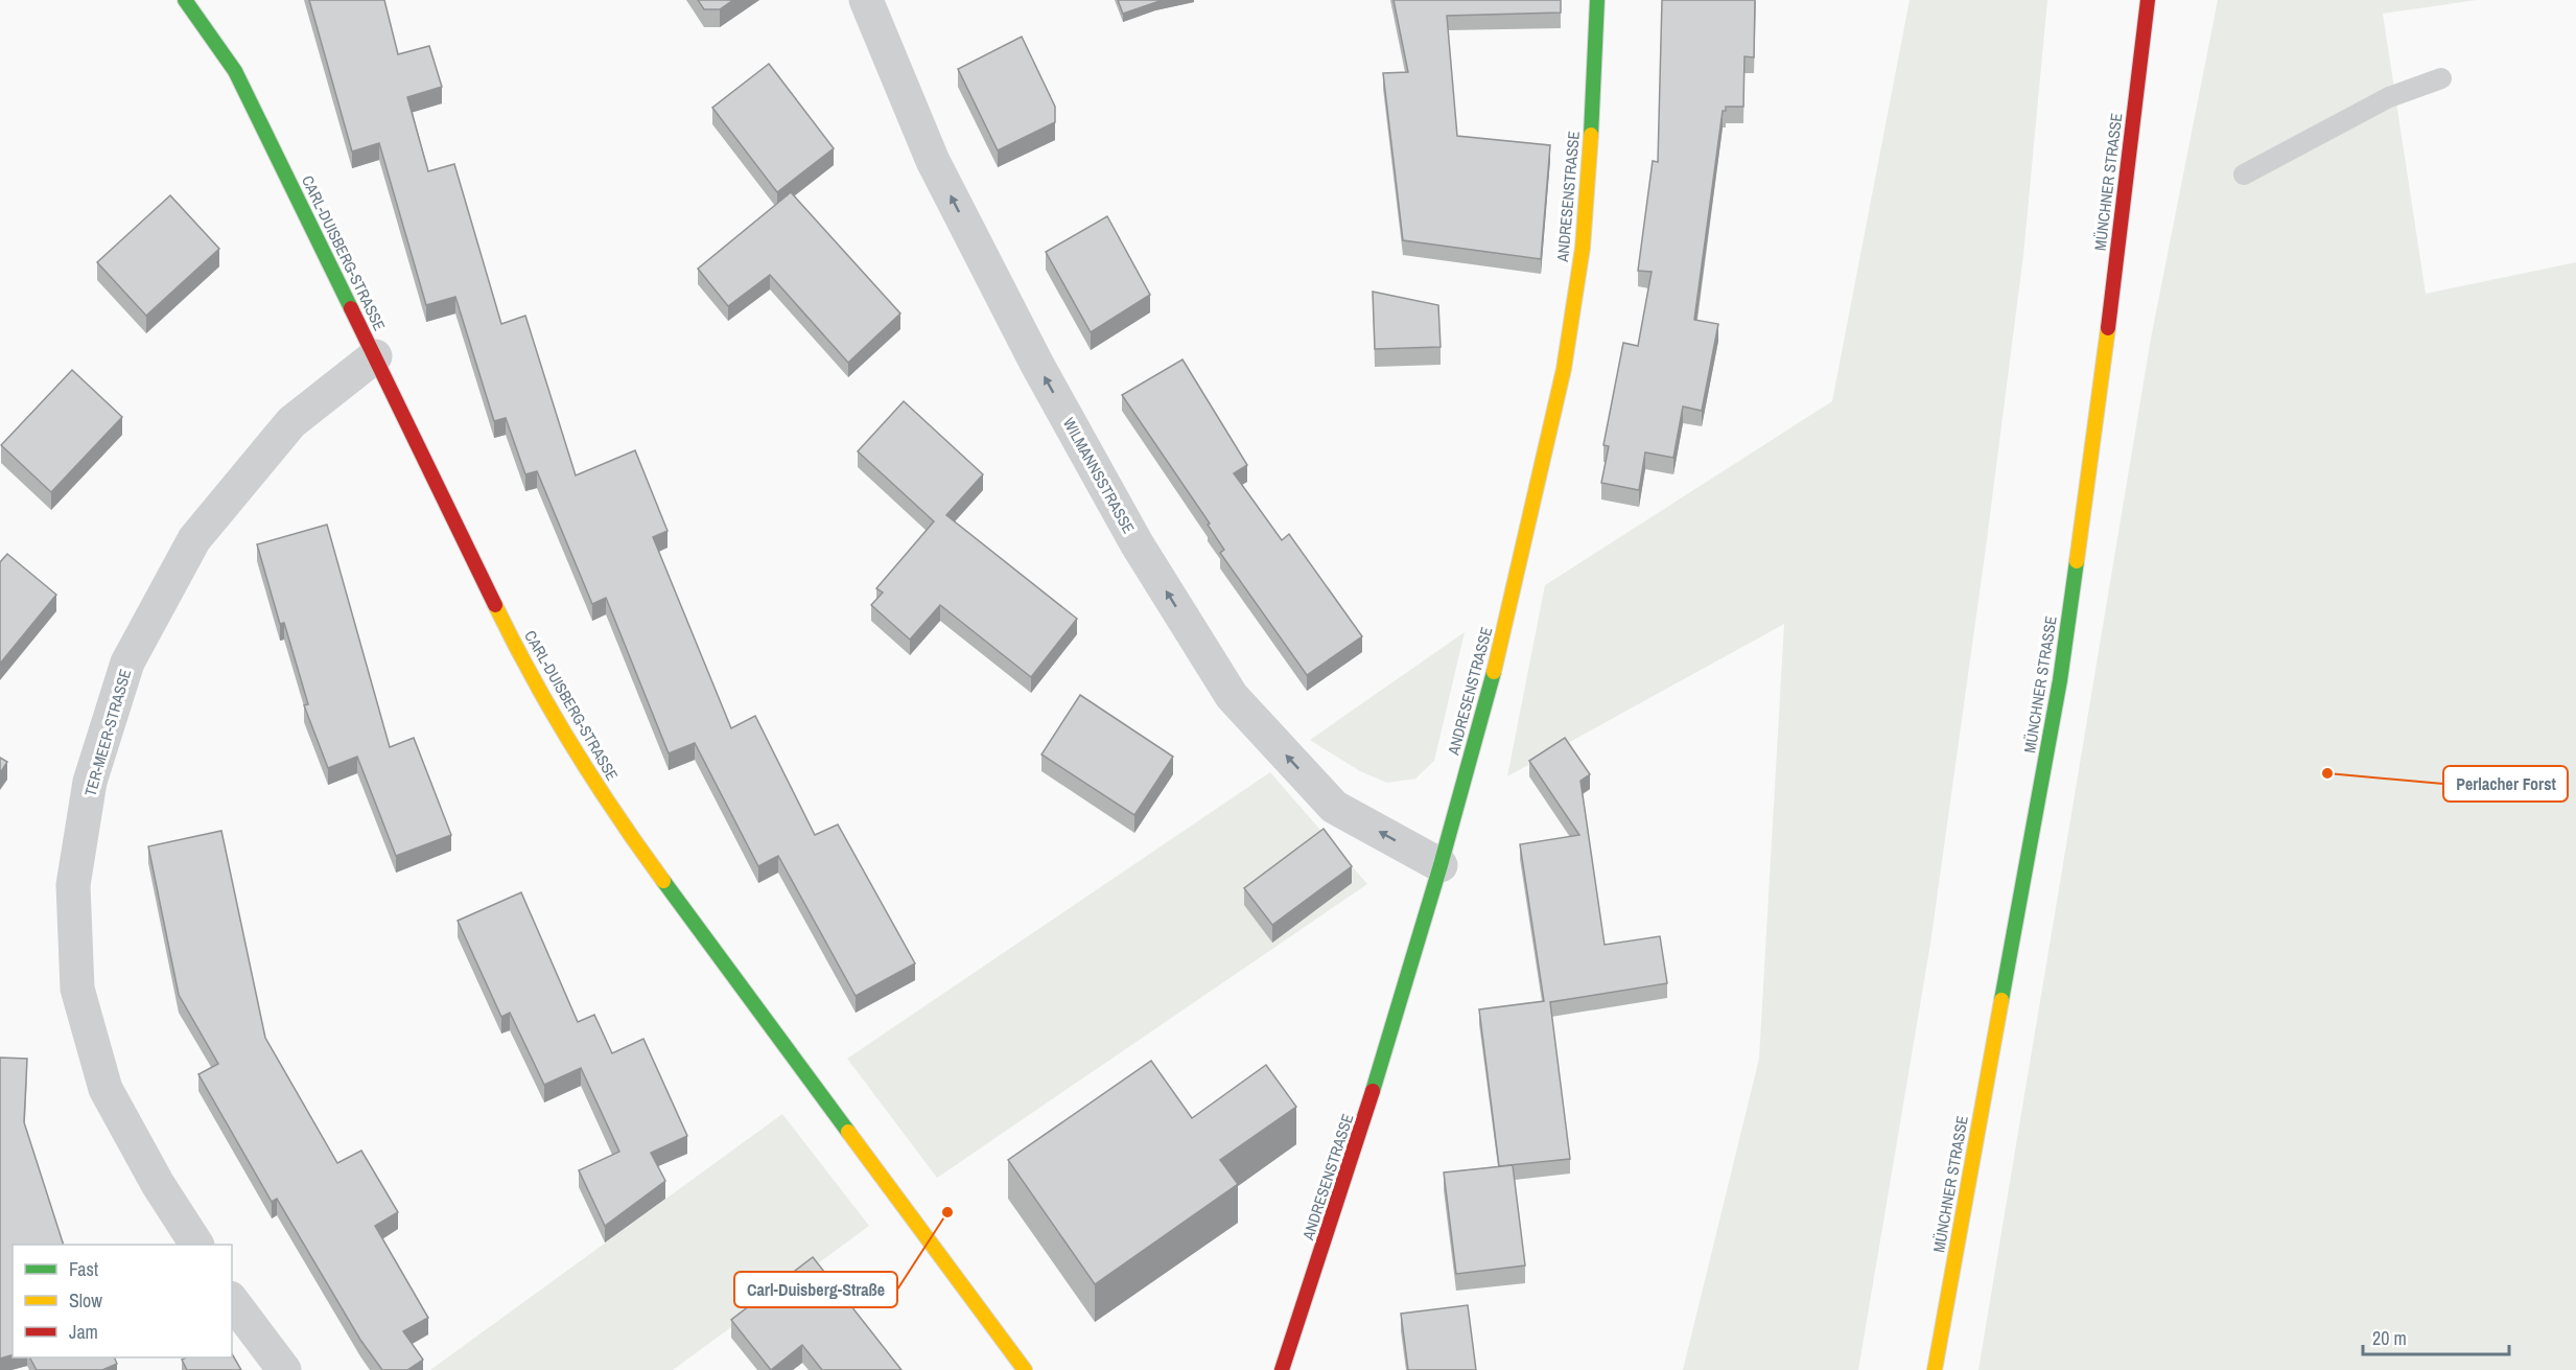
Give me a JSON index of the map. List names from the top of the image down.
{
  "streets": {
    "street": [
      "MÜNCHNER STRASSE",
      "ANDRESENSTRASSE",
      "CARL-DUISBERG-STRASSE",
      "WILMANNSSTRASSE",
      "TER-MEER-STRASSE"
    ]
  },
  "crossings": [
    ["ANDRESENSTRASSE", "WILMANNSSTRASSE"],
    ["CARL-DUISBERG-STRASSE", "TER-MEER-STRASSE"]
  ],
  "one_way": ["WILMANNSSTRASSE"],
  "places": ["Perlacher Forst", "Carl-Duisberg-Straße"],
  "legend": ["Fast", "Slow", "Jam"],
  "scale_bar": "20 m"
}
